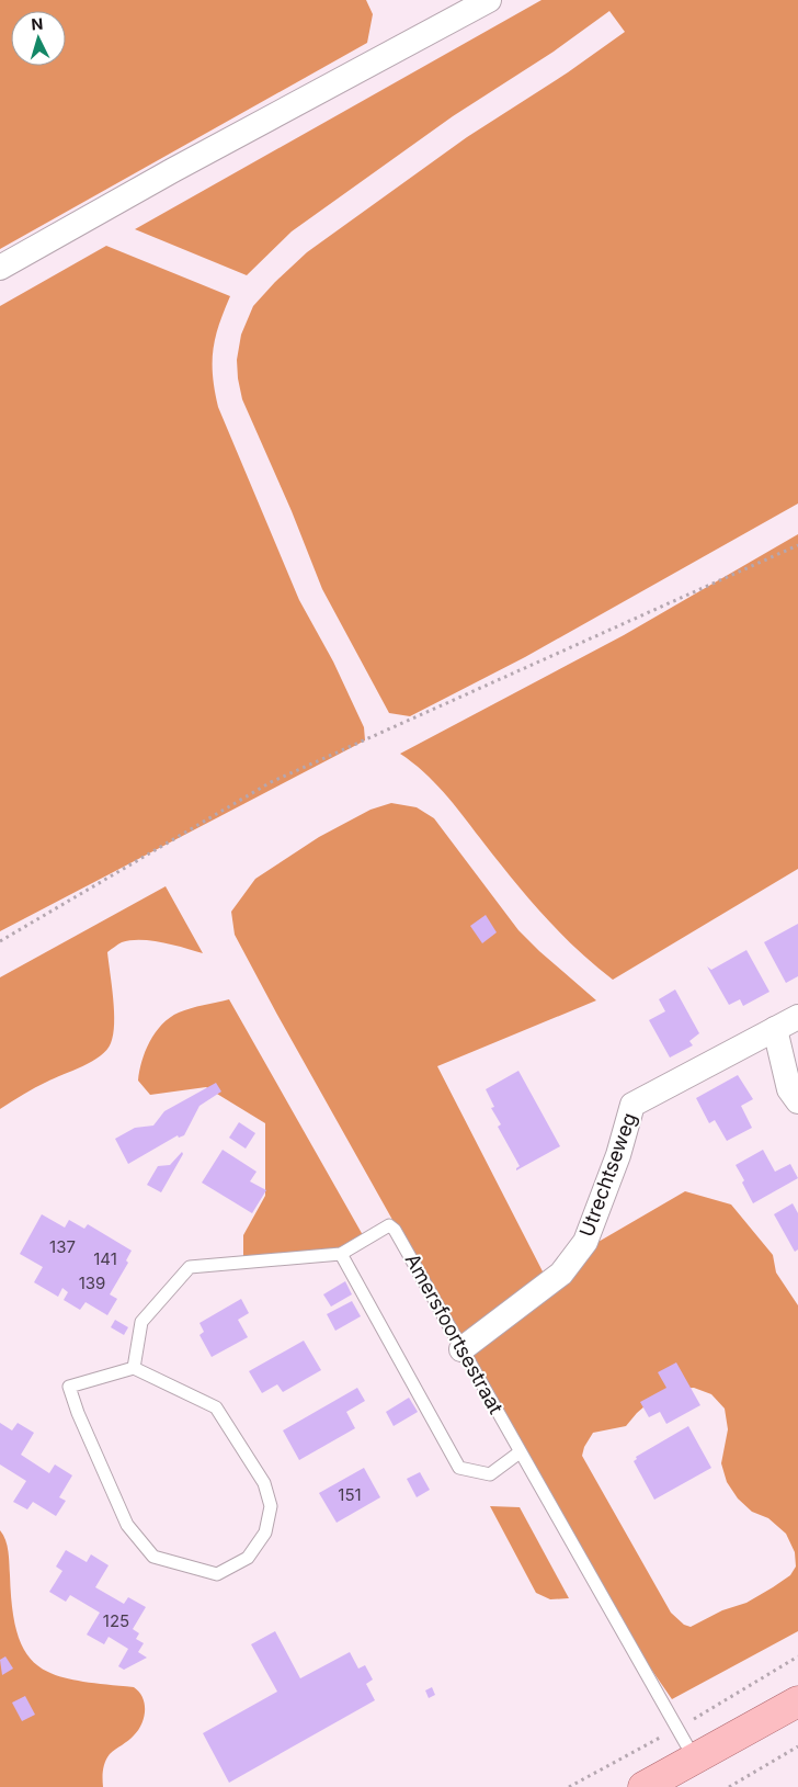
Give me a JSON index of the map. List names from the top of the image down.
{
  "streets": {
    "street": ["Utrechtseweg"],
    "lane": ["Amersfoortsestraat"]
  },
  "crossings": [
    ["Utrechtseweg", "Amersfoortsestraat"]
  ],
  "house_numbers": [
    "137",
    "141",
    "139",
    "151",
    "125"
  ],
  "north": "top"
}
